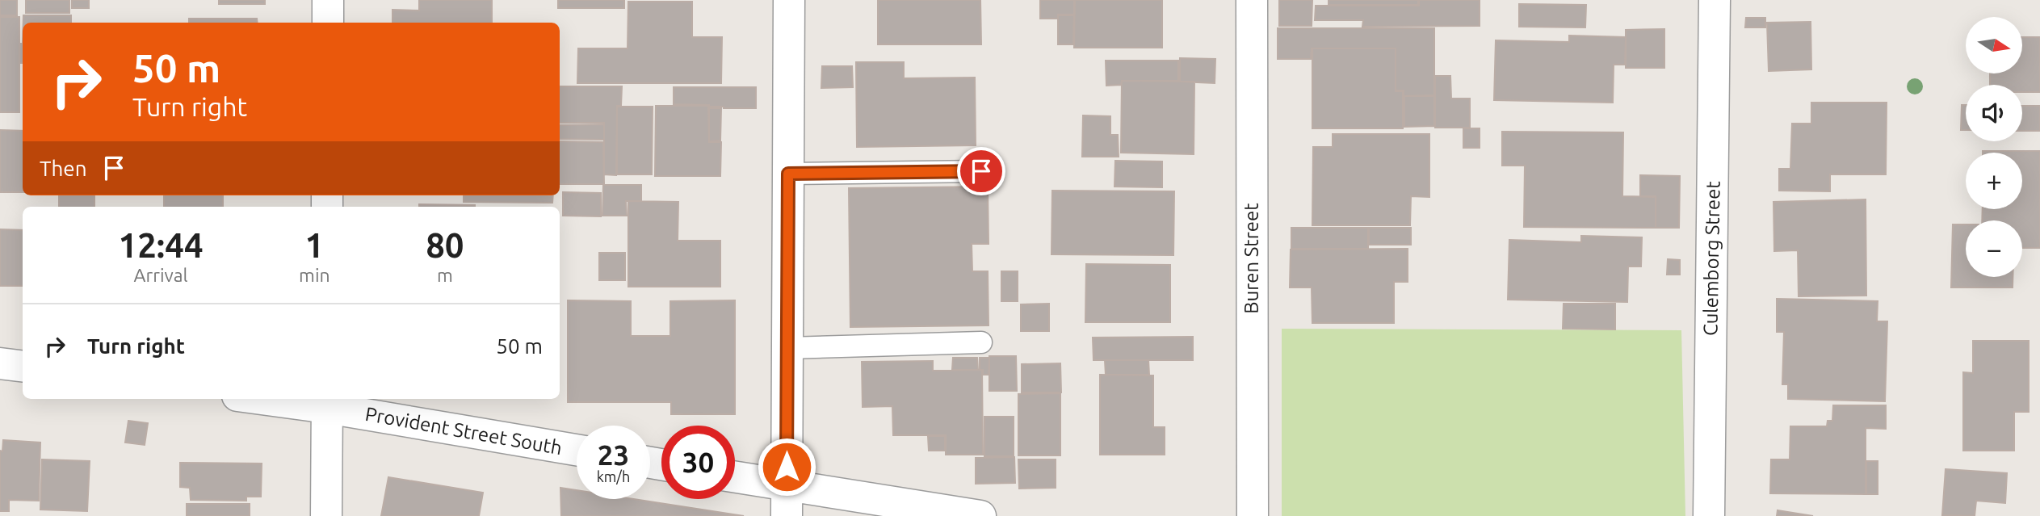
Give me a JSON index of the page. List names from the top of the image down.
{
  "streets": {
    "street": ["Buren Street", "Culemborg Street", "Provident Street South"]
  },
  "north": "right",
  "page": {
    "map_buttons": ["+", "−"],
    "turn": ["50 m", "Turn right"],
    "then": "Then",
    "eta": [
      "12:44",
      "Arrival",
      "1",
      "min",
      "80",
      "m"
    ],
    "list": [
      {
        "name": "Turn right",
        "value": "50 m"
      }
    ],
    "speed": "23 km/h",
    "limit": "30"
  }
}
